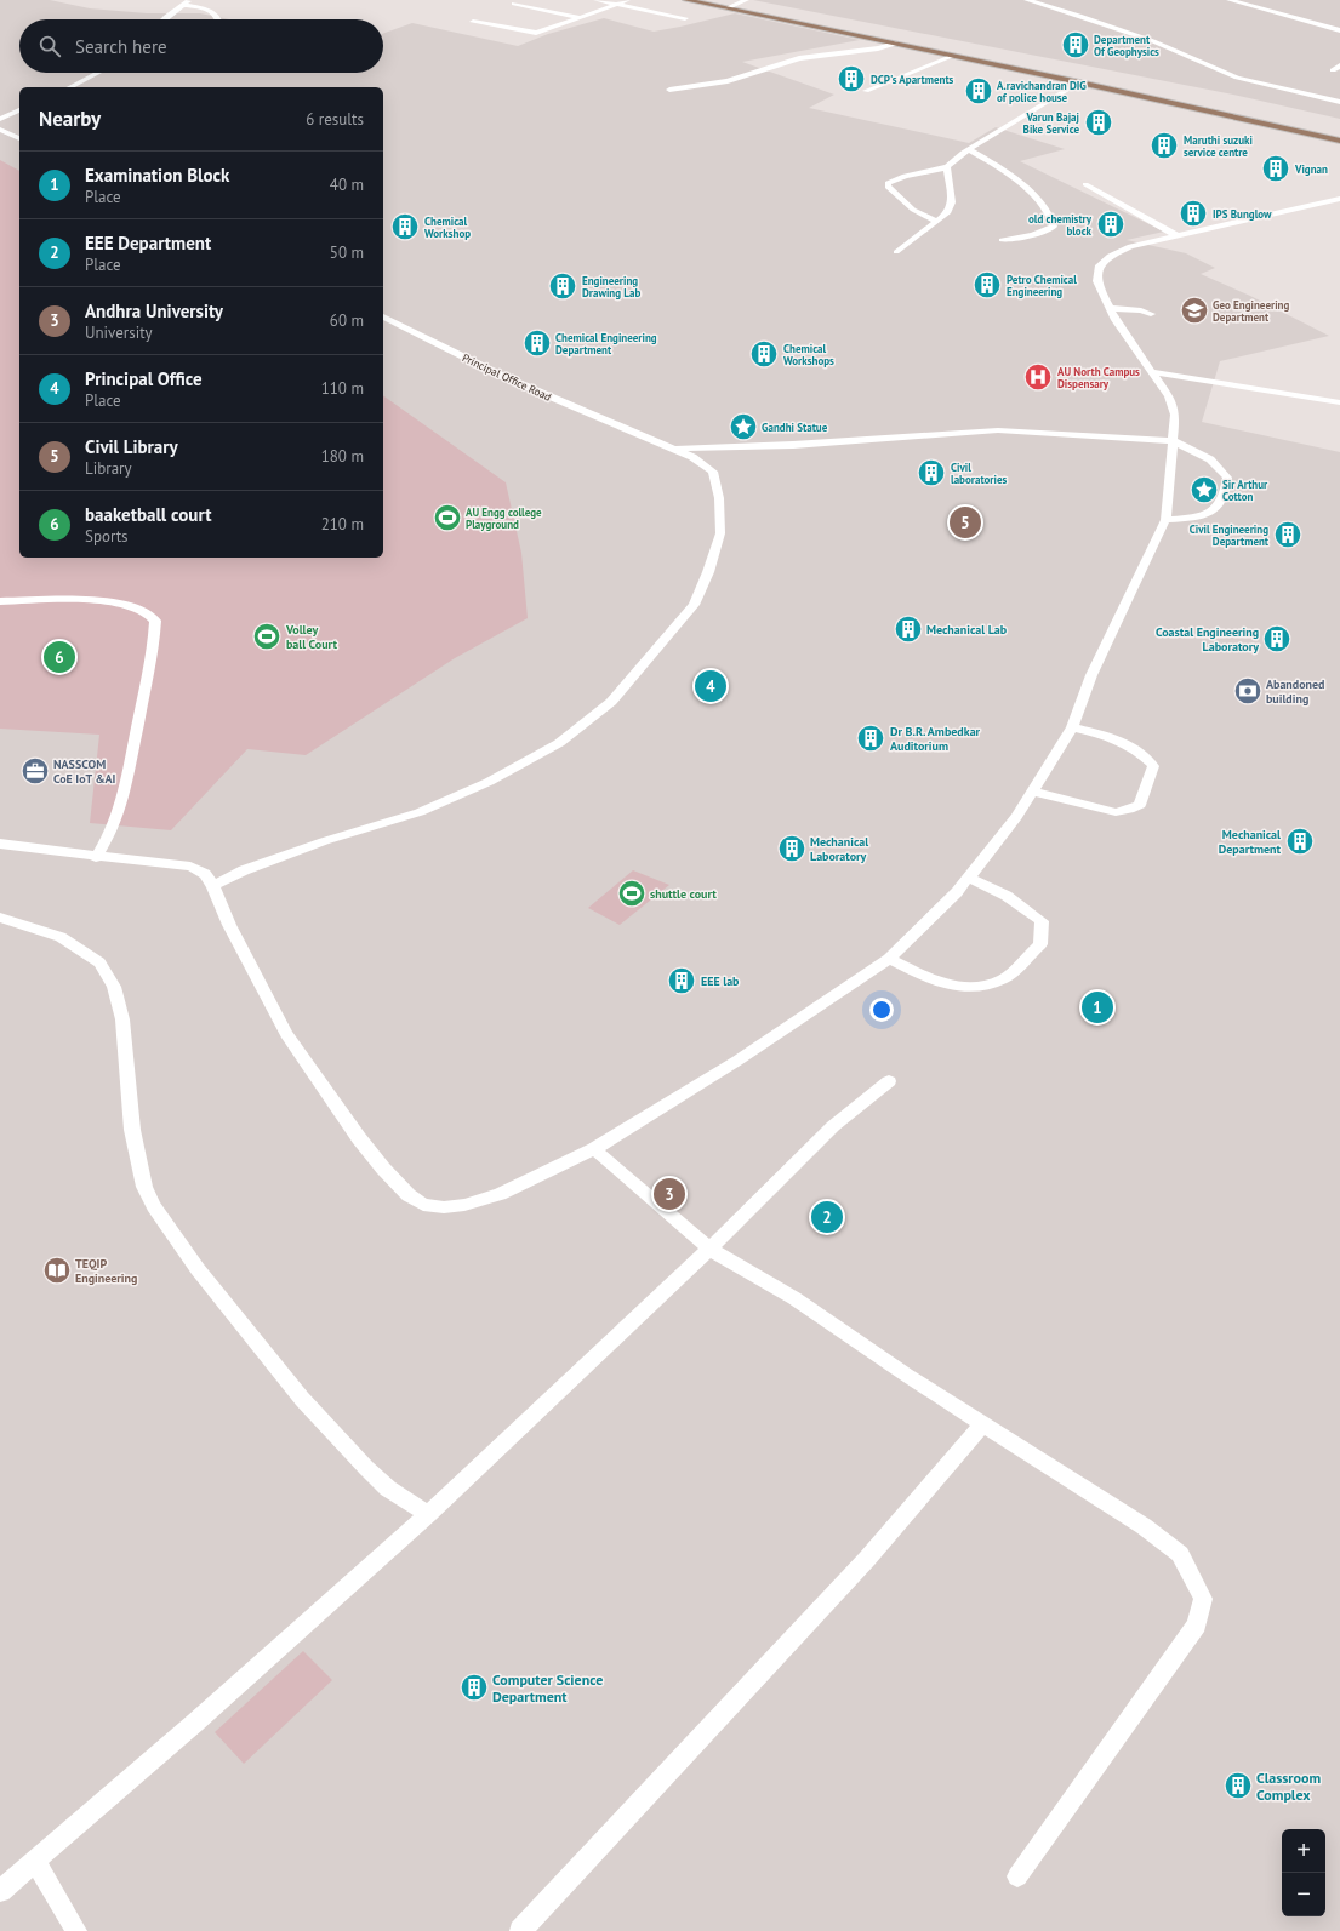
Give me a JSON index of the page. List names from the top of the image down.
{
  "streets": {
    "street": ["Principal Office Road"]
  },
  "places": {
    "building": [
      "Department Of Geophysics",
      "DCP's Apartments",
      "A.ravichandran DIG of police house",
      "Varun Bajaj Bike Service",
      "Maruthi suzuki service centre",
      "Vignan",
      "IPS Bunglow",
      "old chemistry block",
      "Chemical Workshop",
      "Petro Chemical Engineering",
      "Engineering Drawing Lab",
      "Chemical Engineering Department",
      "Chemical Workshops",
      "Civil laboratories",
      "Civil Engineering Department",
      "Mechanical Lab",
      "Coastal Engineering Laboratory",
      "Dr B.R. Ambedkar Auditorium",
      "Mechanical Department",
      "Mechanical Laboratory",
      "EEE lab",
      "Computer Science Department",
      "Classroom Complex"
    ],
    "school or university": ["Geo Engineering Department"],
    "hospital": ["AU North Campus Dispensary"],
    "place": ["Gandhi Statue", "Sir Arthur Cotton"],
    "sports": ["AU Engg college Playground", "Volley ball Court", "shuttle court"],
    "bank": ["Abandoned building"],
    "office": ["NASSCOM CoE IoT &AI"],
    "library": ["TEQIP Engineering"]
  },
  "page": {
    "search": "Search here",
    "heading": ["Nearby", "6 results"],
    "list": [
      {
        "mark": "1",
        "name": "Examination Block",
        "note": "Place",
        "value": "40 m"
      },
      {
        "mark": "2",
        "name": "EEE Department",
        "note": "Place",
        "value": "50 m"
      },
      {
        "mark": "3",
        "name": "Andhra University",
        "note": "University",
        "value": "60 m"
      },
      {
        "mark": "4",
        "name": "Principal Office",
        "note": "Place",
        "value": "110 m"
      },
      {
        "mark": "5",
        "name": "Civil Library",
        "note": "Library",
        "value": "180 m"
      },
      {
        "mark": "6",
        "name": "baaketball court",
        "note": "Sports",
        "value": "210 m"
      }
    ],
    "pins": [
      "5",
      "6",
      "4",
      "1",
      "3",
      "2"
    ],
    "map_buttons": ["+", "−"]
  }
}
